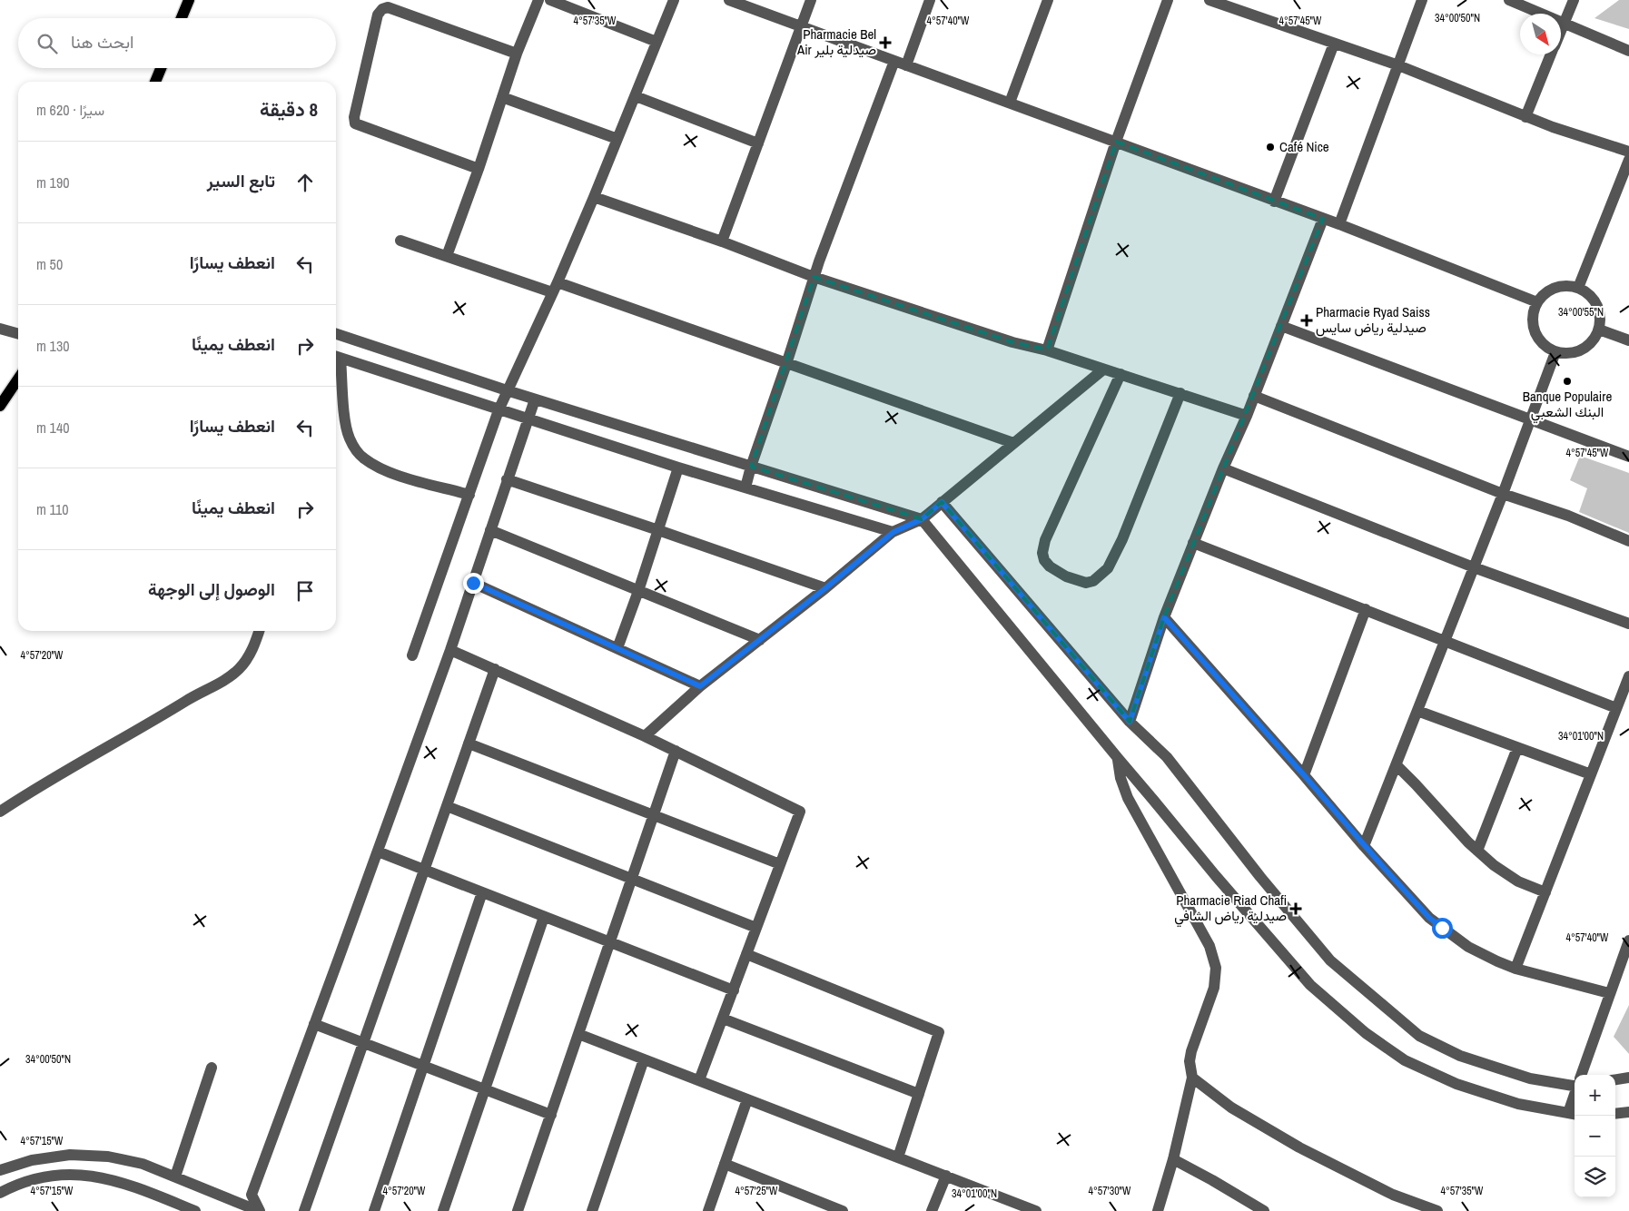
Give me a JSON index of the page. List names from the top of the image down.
{
  "places": {
    "health": ["Pharmacie Bel Air صيدلية بلير", "Pharmacie Ryad Saiss صيدلية رياض سايس", "Pharmacie Riad Chafi صيدلية رياض الشافي"],
    "other": ["Café Nice", "Banque Populaire البنك الشعبي"]
  },
  "north": "bottom right",
  "page": {
    "search": "ابحث هنا",
    "heading": ["8 دقيقة", "سيرًا · 620 m"],
    "list": [
      ["تابع السير", "190 m"],
      ["انعطف يسارًا", "50 m"],
      ["انعطف يمينًا", "130 m"],
      ["انعطف يسارًا", "140 m"],
      ["انعطف يمينًا", "110 m"],
      "الوصول إلى الوجهة"
    ],
    "map_buttons": ["+", "−"]
  },
  "coordinates": [
    "34°00'50\"N",
    "4°57'35\"W",
    "4°57'40\"W",
    "4°57'45\"W",
    "34°00'55\"N",
    "4°57'20\"W",
    "34°01'00\"N",
    "4°57'15\"W",
    "4°57'25\"W",
    "4°57'30\"W"
  ]
}
